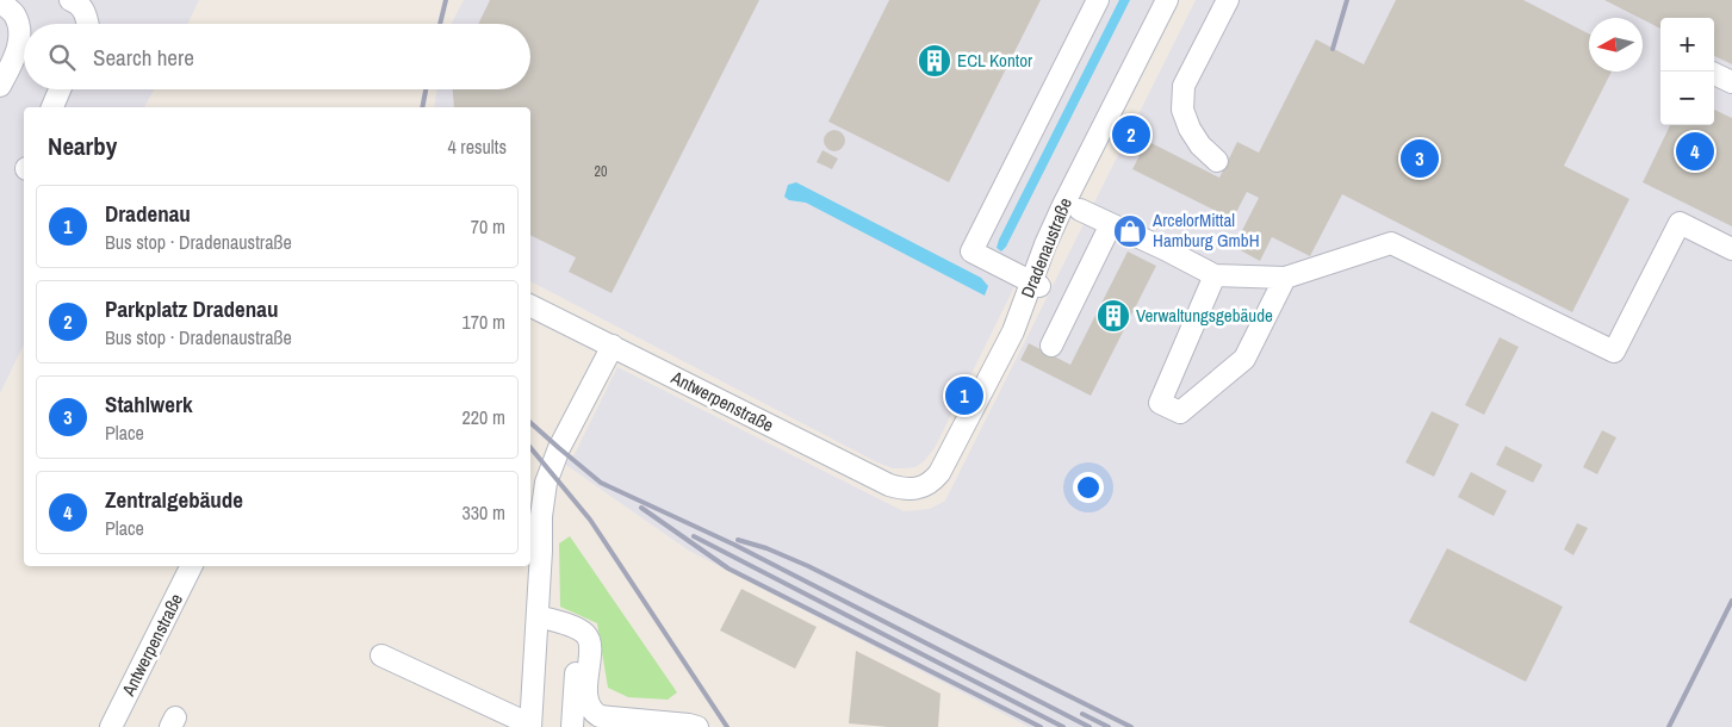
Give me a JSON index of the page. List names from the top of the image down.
{
  "streets": {
    "street": ["Dradenaustraße", "Antwerpenstraße"]
  },
  "crossings": [
    ["Dradenaustraße", "Antwerpenstraße"]
  ],
  "places": {
    "building": ["ECL Kontor", "Verwaltungsgebäude"],
    "shop": ["ArcelorMittal Hamburg GmbH"]
  },
  "house_numbers": ["20"],
  "north": "left",
  "page": {
    "map_buttons": ["+", "−"],
    "search": "Search here",
    "heading": ["Nearby", "4 results"],
    "pins": [
      "2",
      "4",
      "3",
      "1"
    ],
    "list": [
      {
        "mark": "1",
        "name": "Dradenau",
        "note": "Bus stop · Dradenaustraße",
        "value": "70 m"
      },
      {
        "mark": "2",
        "name": "Parkplatz Dradenau",
        "note": "Bus stop · Dradenaustraße",
        "value": "170 m"
      },
      {
        "mark": "3",
        "name": "Stahlwerk",
        "note": "Place",
        "value": "220 m"
      },
      {
        "mark": "4",
        "name": "Zentralgebäude",
        "note": "Place",
        "value": "330 m"
      }
    ]
  }
}
